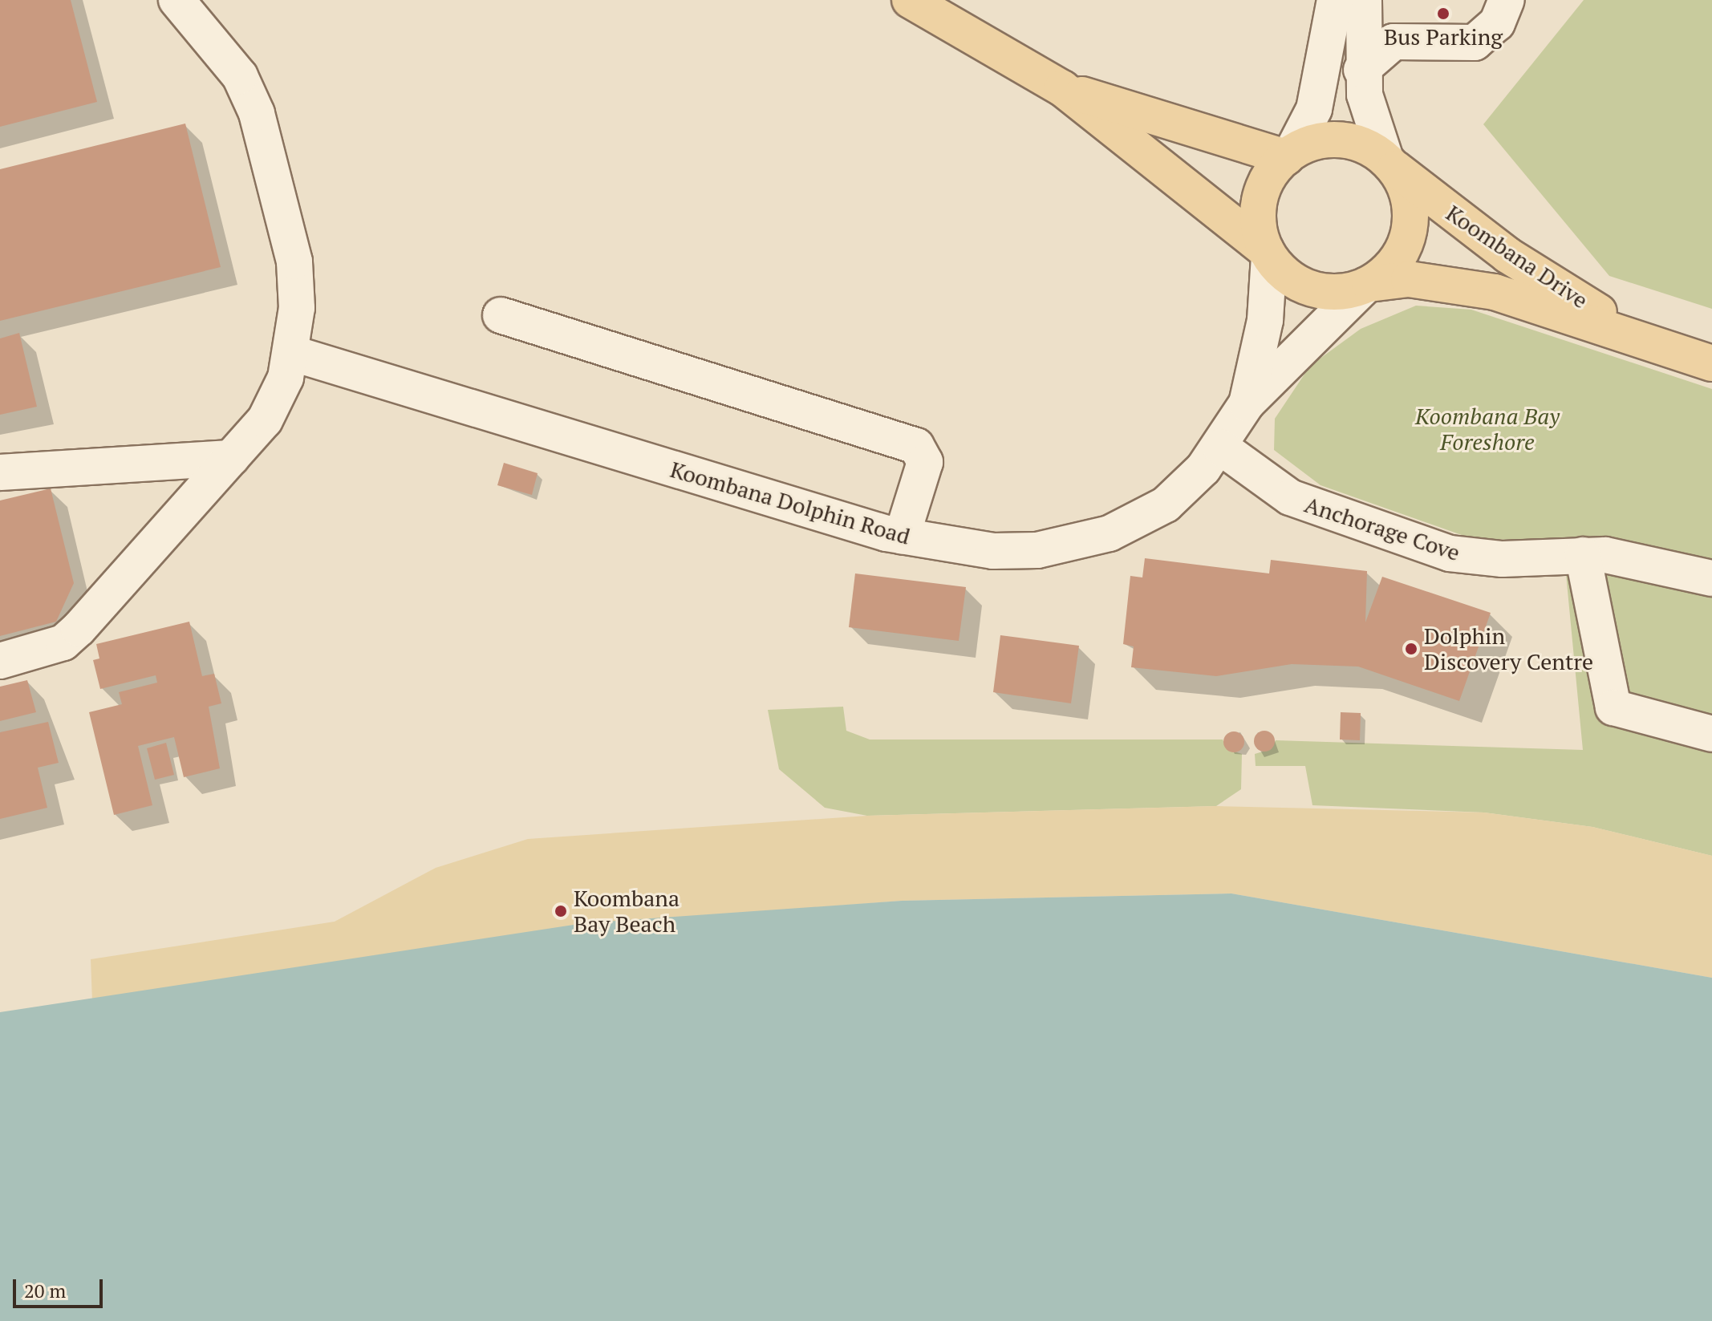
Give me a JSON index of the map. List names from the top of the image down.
{
  "streets": {
    "main road": ["Koombana Drive"],
    "street": ["Koombana Dolphin Road", "Anchorage Cove"]
  },
  "crossings": [
    ["Koombana Drive", "Koombana Dolphin Road"],
    ["Koombana Dolphin Road", "Anchorage Cove"]
  ],
  "parks": ["Koombana Bay Foreshore"],
  "places": ["Bus Parking", "Dolphin Discovery Centre", "Koombana Bay Beach"],
  "scale_bar": "20 m"
}
